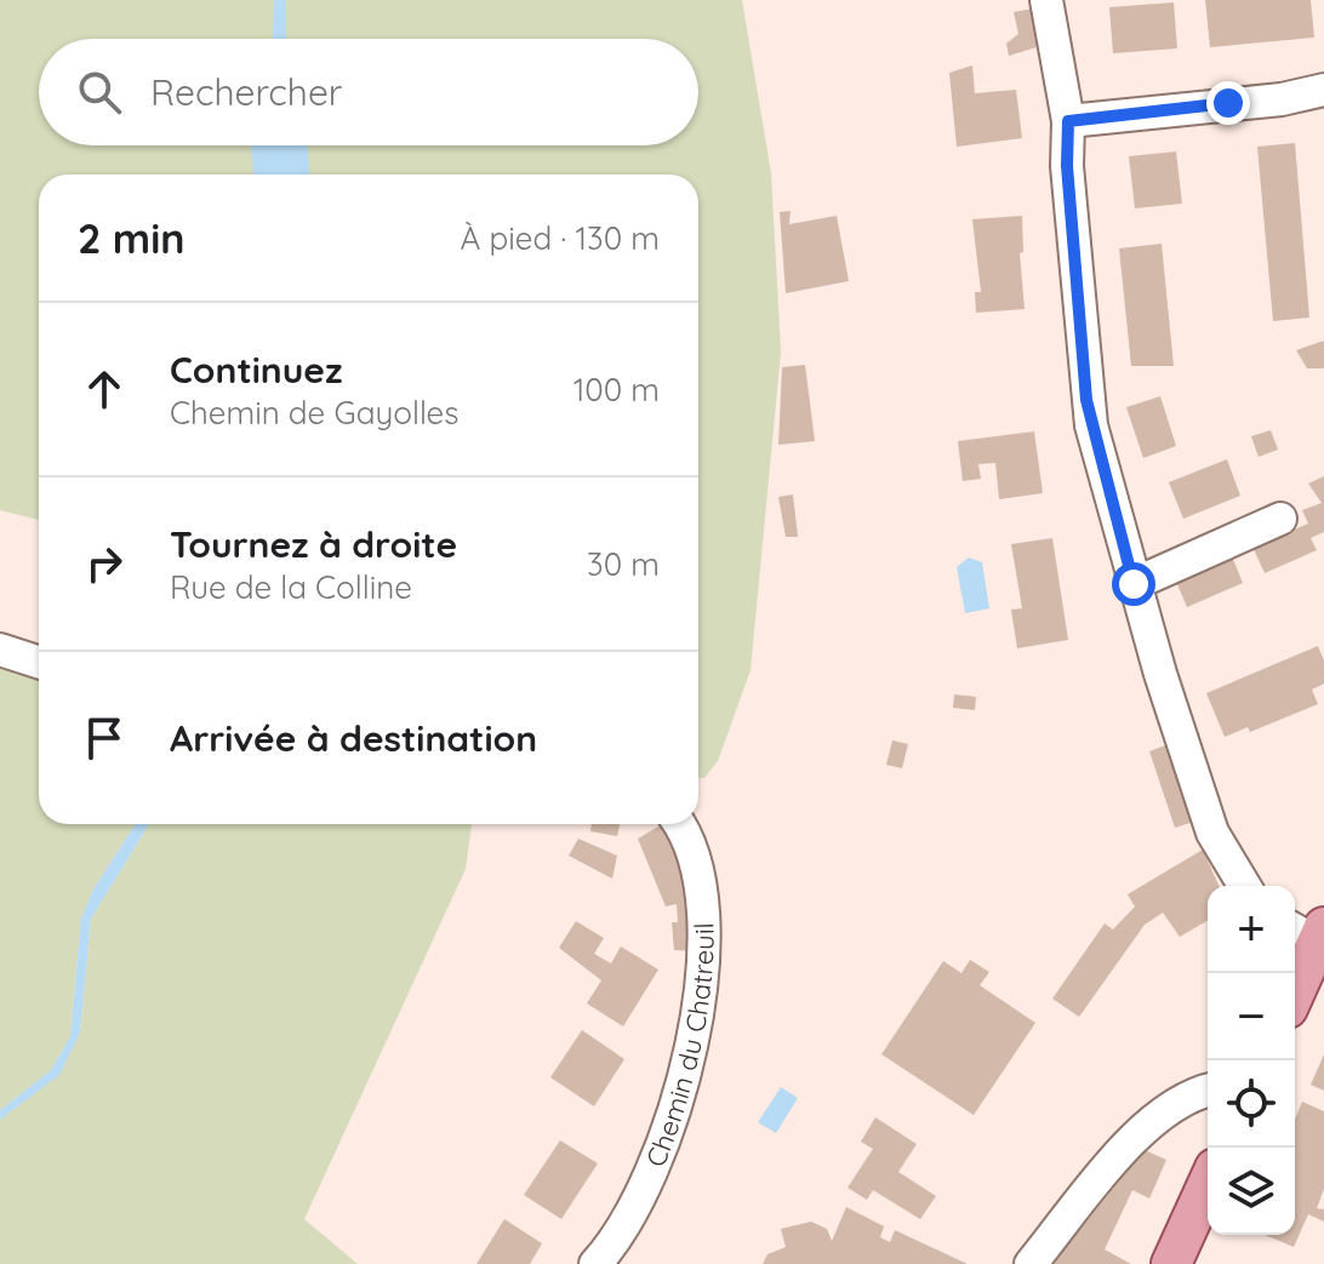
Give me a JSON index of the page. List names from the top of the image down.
{
  "streets": {
    "street": ["Chemin du Chatreuil"]
  },
  "page": {
    "search": "Rechercher",
    "heading": ["2 min", "À pied · 130 m"],
    "list": [
      ["Continuez", "Chemin de Gayolles", "100 m"],
      ["Tournez à droite", "Rue de la Colline", "30 m"],
      "Arrivée à destination"
    ],
    "map_buttons": ["+", "−"]
  }
}
